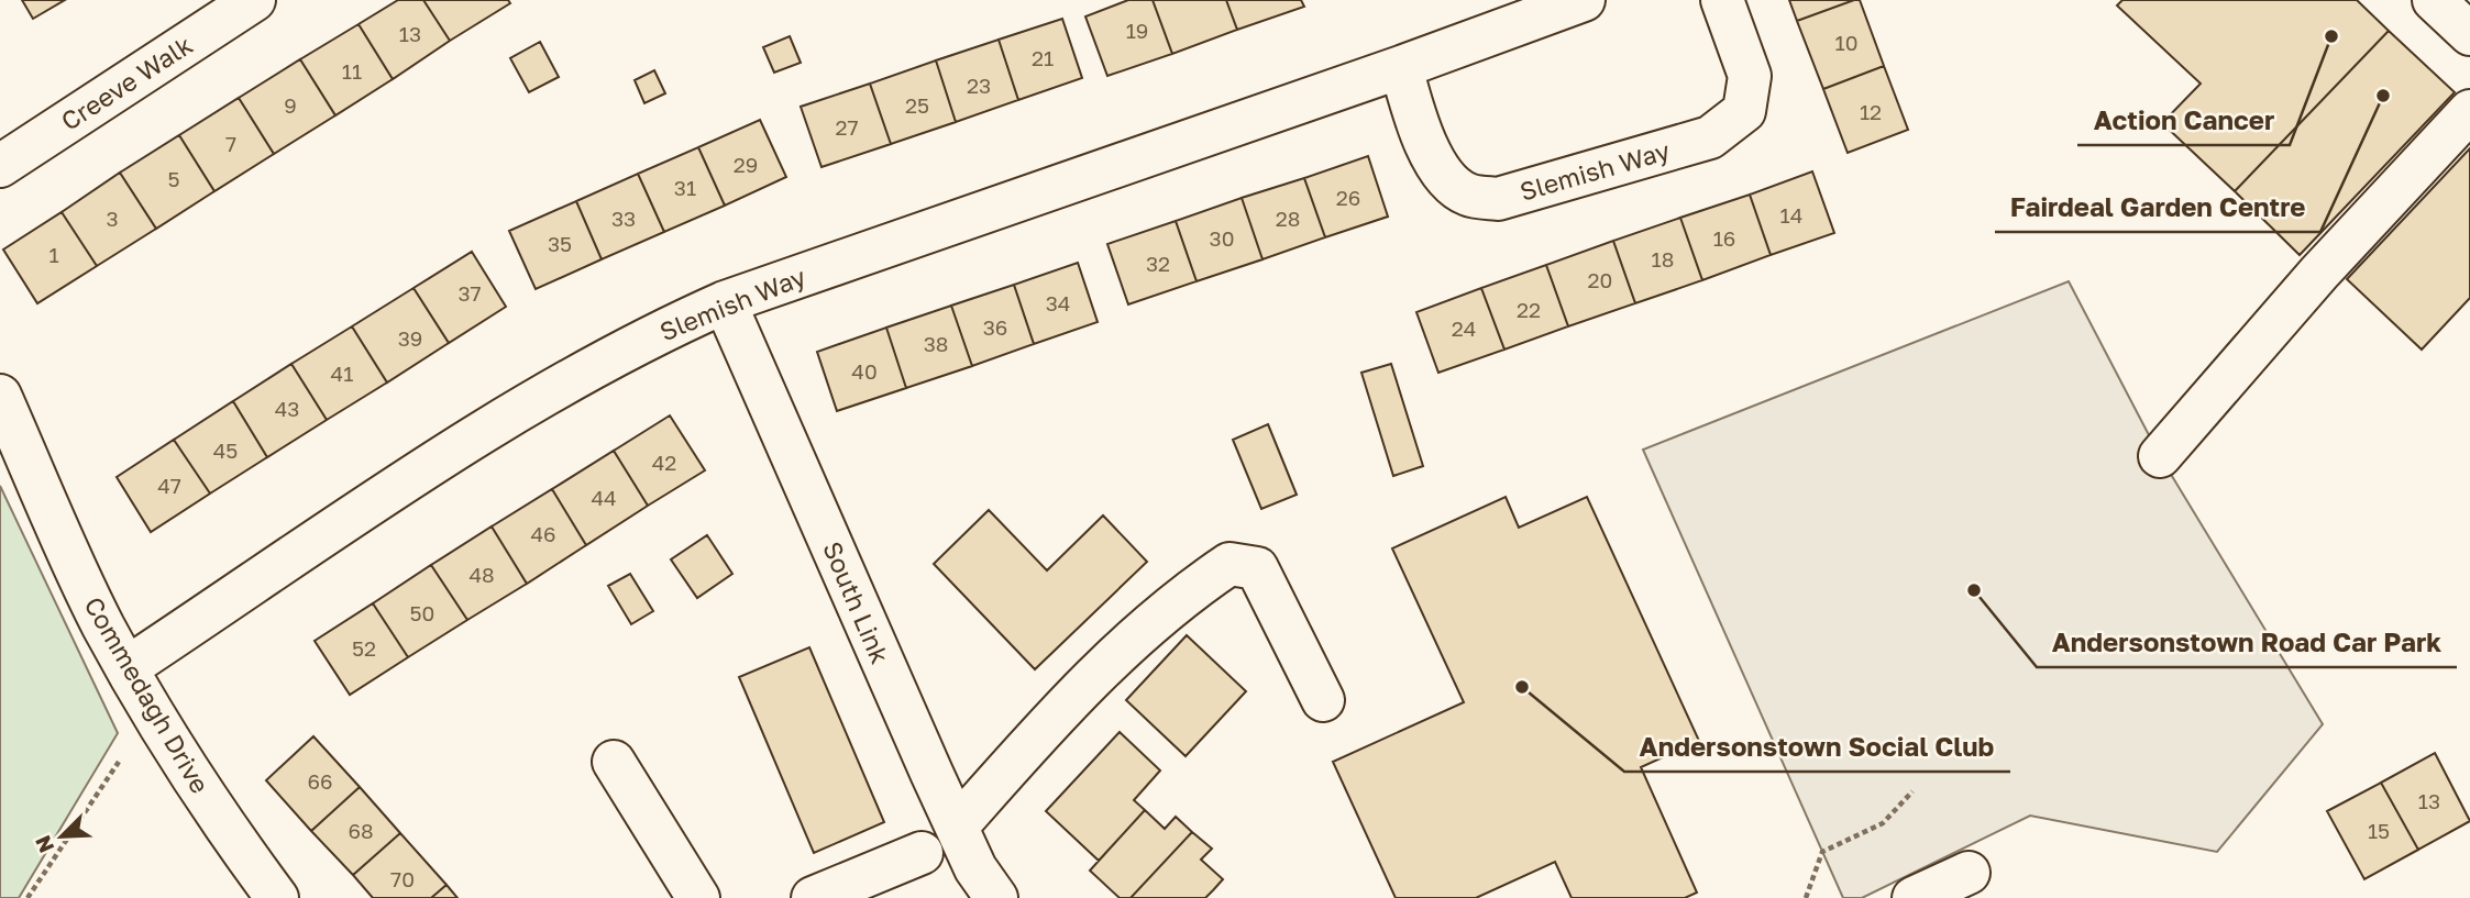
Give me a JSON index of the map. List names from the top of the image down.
{
  "streets": {
    "street": [
      "Creeve Walk",
      "Slemish Way",
      "South Link",
      "Commedagh Drive"
    ]
  },
  "crossings": [
    ["Slemish Way", "South Link"],
    ["Slemish Way", "Commedagh Drive"]
  ],
  "places": [
    "Action Cancer",
    "Fairdeal Garden Centre",
    "Andersonstown Road Car Park",
    "Andersonstown Social Club"
  ],
  "house_numbers": [
    "19",
    "13",
    "10",
    "21",
    "11",
    "23",
    "9",
    "25",
    "12",
    "27",
    "7",
    "29",
    "5",
    "31",
    "26",
    "14",
    "3",
    "33",
    "28",
    "30",
    "16",
    "35",
    "1",
    "18",
    "32",
    "20",
    "37",
    "34",
    "22",
    "36",
    "24",
    "39",
    "38",
    "40",
    "41",
    "43",
    "45",
    "42",
    "47",
    "44",
    "46",
    "48",
    "50",
    "52",
    "66",
    "13",
    "68",
    "15",
    "70"
  ],
  "north": "bottom left"
}
